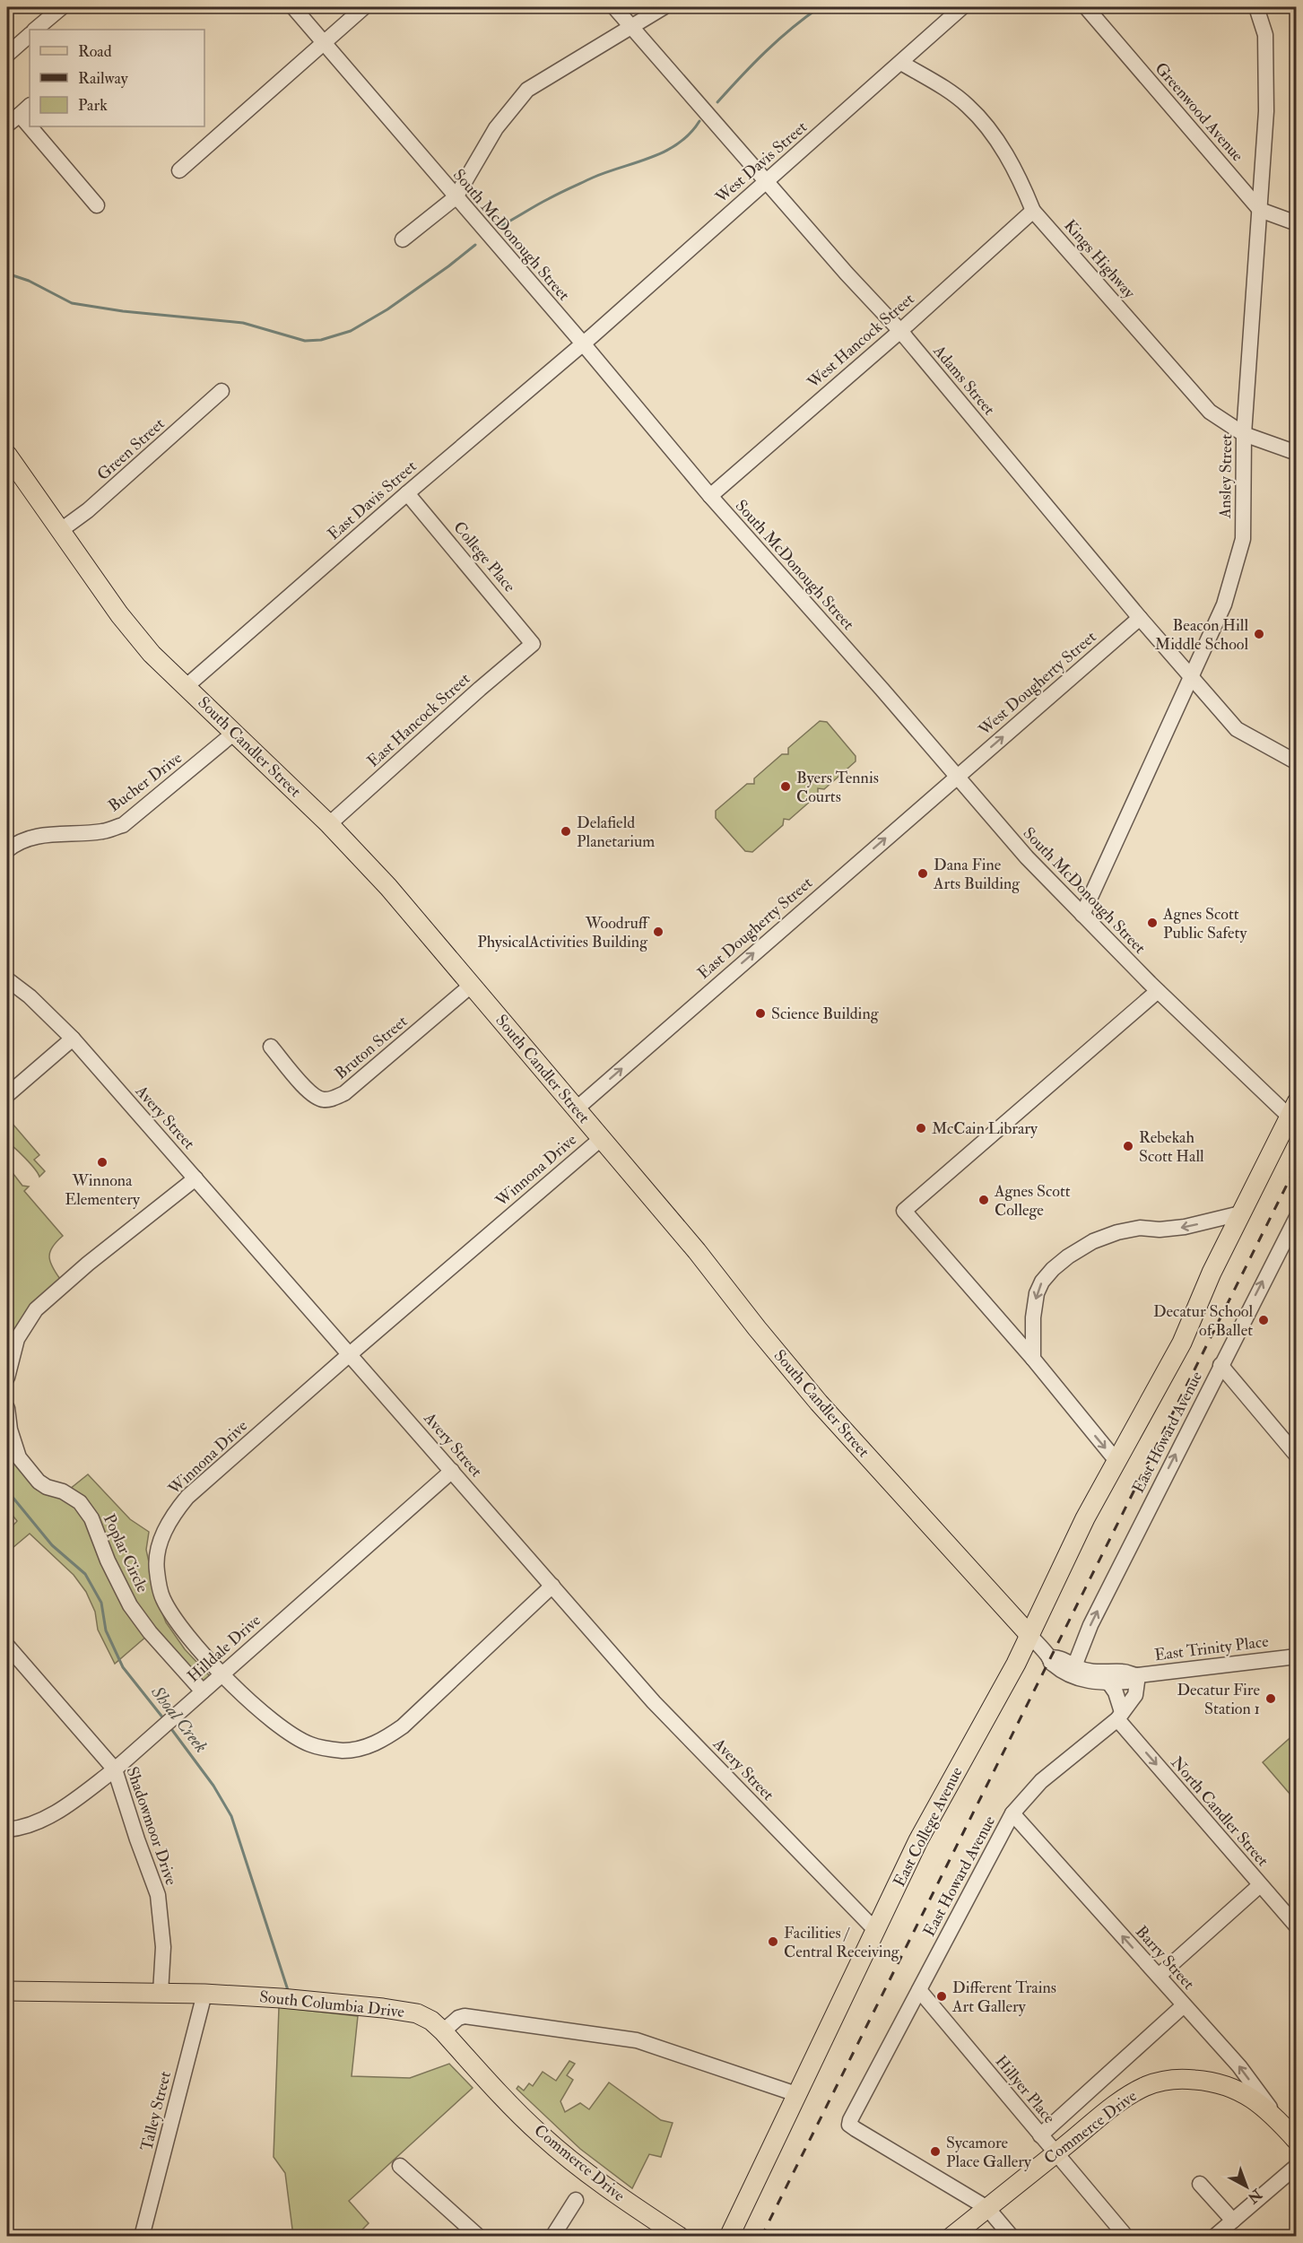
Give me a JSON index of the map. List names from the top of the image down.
{
  "streets": {
    "main road": [
      "South Candler Street",
      "East College Avenue",
      "South Columbia Drive",
      "Commerce Drive"
    ],
    "street": [
      "Greenwood Avenue",
      "West Davis Street",
      "South McDonough Street",
      "Kings Highway",
      "West Hancock Street",
      "Adams Street",
      "Green Street",
      "Ansley Street",
      "East Davis Street",
      "College Place",
      "West Dougherty Street",
      "East Hancock Street",
      "Bucher Drive",
      "East Dougherty Street",
      "Bruton Street",
      "Avery Street",
      "Winnona Drive",
      "East Howard Avenue",
      "Poplar Circle",
      "Hilldale Drive",
      "East Trinity Place",
      "North Candler Street",
      "Shadowmoor Drive",
      "Barry Street",
      "Hillyer Place",
      "Talley Street"
    ]
  },
  "crossings": [
    ["Greenwood Avenue", "Ansley Street"],
    ["West Davis Street", "South McDonough Street"],
    ["West Davis Street", "Kings Highway"],
    ["West Davis Street", "Adams Street"],
    ["West Davis Street", "East Davis Street"],
    ["South McDonough Street", "West Hancock Street"],
    ["South McDonough Street", "Ansley Street"],
    ["South McDonough Street", "East Davis Street"],
    ["South McDonough Street", "West Dougherty Street"],
    ["South McDonough Street", "East Dougherty Street"],
    ["South McDonough Street", "East College Avenue"],
    ["Kings Highway", "West Hancock Street"],
    ["Kings Highway", "Ansley Street"],
    ["West Hancock Street", "Adams Street"],
    ["Adams Street", "Ansley Street"],
    ["Adams Street", "West Dougherty Street"],
    ["Green Street", "South Candler Street"],
    ["East Davis Street", "College Place"],
    ["East Davis Street", "South Candler Street"],
    ["College Place", "East Hancock Street"],
    ["West Dougherty Street", "East Dougherty Street"],
    ["East Hancock Street", "South Candler Street"],
    ["South Candler Street", "Bucher Drive"],
    ["South Candler Street", "East Dougherty Street"],
    ["South Candler Street", "Bruton Street"],
    ["South Candler Street", "Winnona Drive"],
    ["South Candler Street", "East Trinity Place"],
    ["South Candler Street", "East College Avenue"],
    ["Avery Street", "Winnona Drive"],
    ["Avery Street", "Hilldale Drive"],
    ["Avery Street", "East College Avenue"],
    ["Winnona Drive", "Hilldale Drive"],
    ["East Howard Avenue", "East Trinity Place"],
    ["East Howard Avenue", "North Candler Street"],
    ["East Howard Avenue", "Barry Street"],
    ["East Howard Avenue", "Hillyer Place"],
    ["East Howard Avenue", "Commerce Drive"],
    ["Poplar Circle", "Hilldale Drive"],
    ["Hilldale Drive", "Shadowmoor Drive"],
    ["East Trinity Place", "North Candler Street"],
    ["Shadowmoor Drive", "South Columbia Drive"],
    ["Barry Street", "Commerce Drive"],
    ["South Columbia Drive", "Talley Street"],
    ["South Columbia Drive", "Commerce Drive"],
    ["Hillyer Place", "Commerce Drive"]
  ],
  "one_way": [
    "West Dougherty Street",
    "East Dougherty Street",
    "East Howard Avenue",
    "North Candler Street",
    "Barry Street"
  ],
  "water": ["Shoal Creek"],
  "places": [
    "Beacon Hill Middle School",
    "Byers Tennis Courts",
    "Delafield Planetarium",
    "Dana Fine Arts Building",
    "Agnes Scott Public Safety",
    "Woodruff PhysicalActivities Building",
    "Science Building",
    "McCain Library",
    "Rebekah Scott Hall",
    "Winnona Elementery",
    "Agnes Scott College",
    "Decatur School of Ballet",
    "Decatur Fire Station 1",
    "Facilities / Central Receiving",
    "Different Trains Art Gallery",
    "Sycamore Place Gallery"
  ],
  "legend": ["Road", "Railway", "Park"],
  "north": "bottom right"
}
